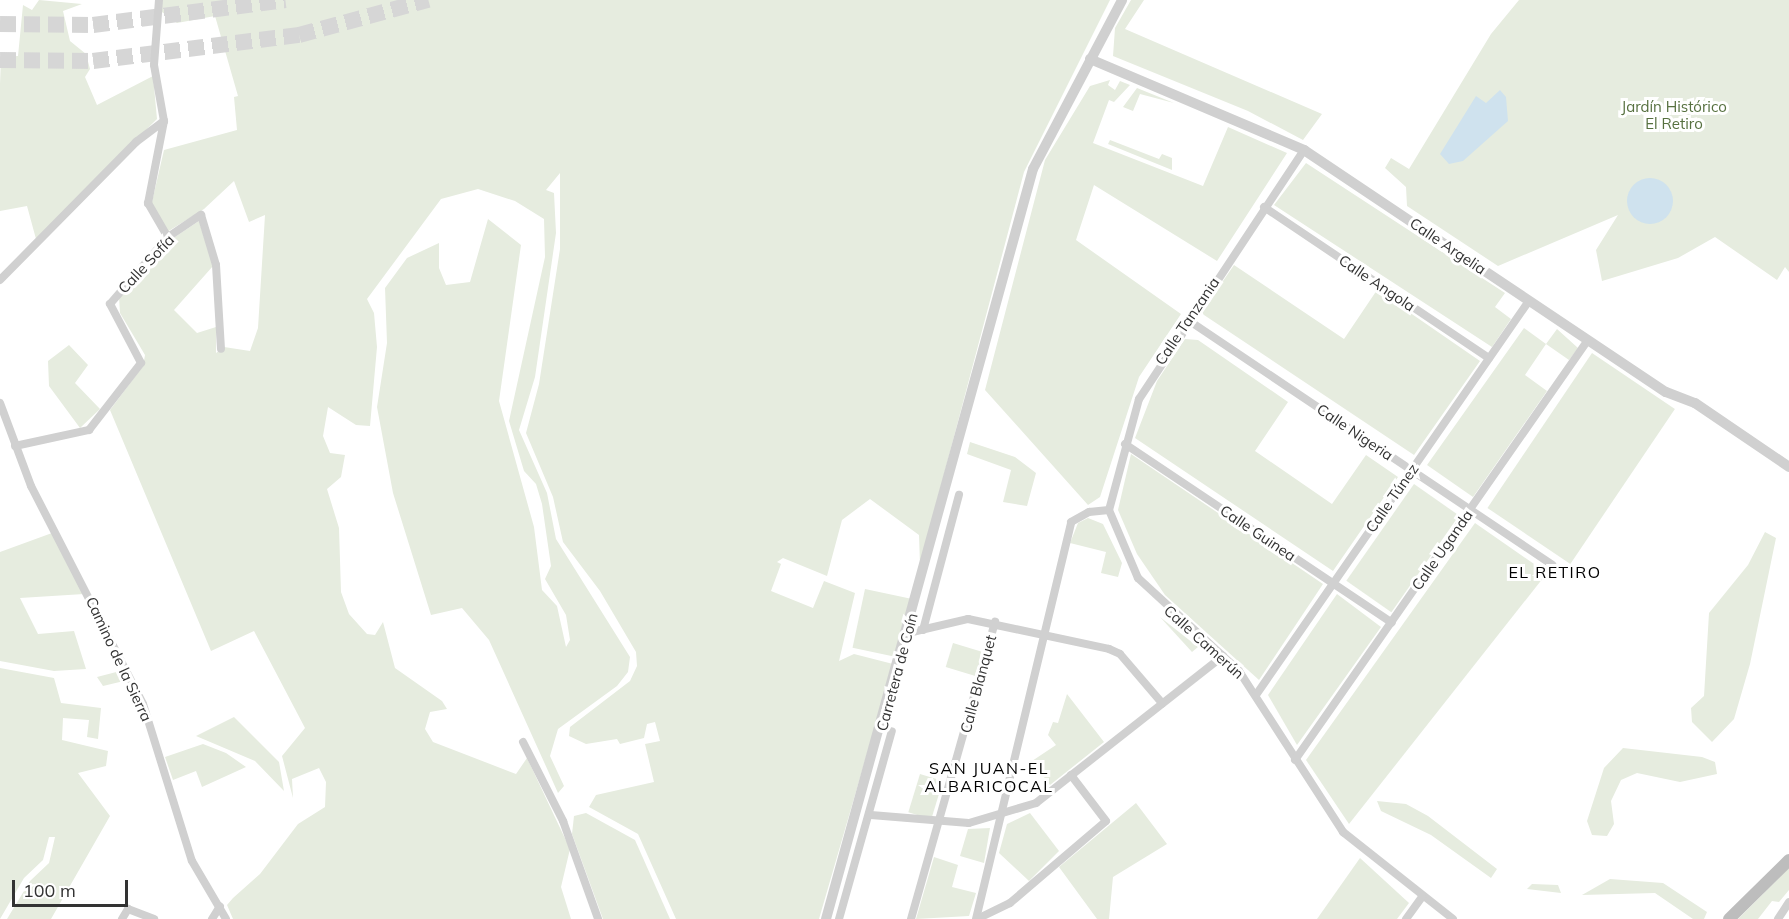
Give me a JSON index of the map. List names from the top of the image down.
{
  "streets": {
    "street": [
      "Calle Argelia",
      "Calle Sofía",
      "Calle Angola",
      "Calle Tanzania",
      "Calle Nigeria",
      "Calle Túnez",
      "Calle Guinea",
      "Calle Uganda",
      "Calle Camerún",
      "Camino de la Sierra",
      "Carretera de Coín",
      "Calle Blanquet"
    ]
  },
  "crossings": [
    ["Calle Argelia", "Calle Tanzania"],
    ["Calle Argelia", "Calle Túnez"],
    ["Calle Argelia", "Calle Uganda"],
    ["Calle Argelia", "Carretera de Coín"],
    ["Calle Sofía", "Camino de la Sierra"],
    ["Calle Angola", "Calle Tanzania"],
    ["Calle Angola", "Calle Túnez"],
    ["Calle Tanzania", "Calle Nigeria"],
    ["Calle Tanzania", "Calle Guinea"],
    ["Calle Tanzania", "Calle Camerún"],
    ["Calle Nigeria", "Calle Túnez"],
    ["Calle Nigeria", "Calle Uganda"],
    ["Calle Túnez", "Calle Guinea"],
    ["Calle Túnez", "Calle Camerún"],
    ["Calle Guinea", "Calle Uganda"],
    ["Calle Uganda", "Calle Camerún"]
  ],
  "districts": ["EL RETIRO", "SAN JUAN-EL ALBARICOCAL"],
  "parks": ["Jardín Histórico El Retiro"],
  "scale_bar": "100 m"
}
